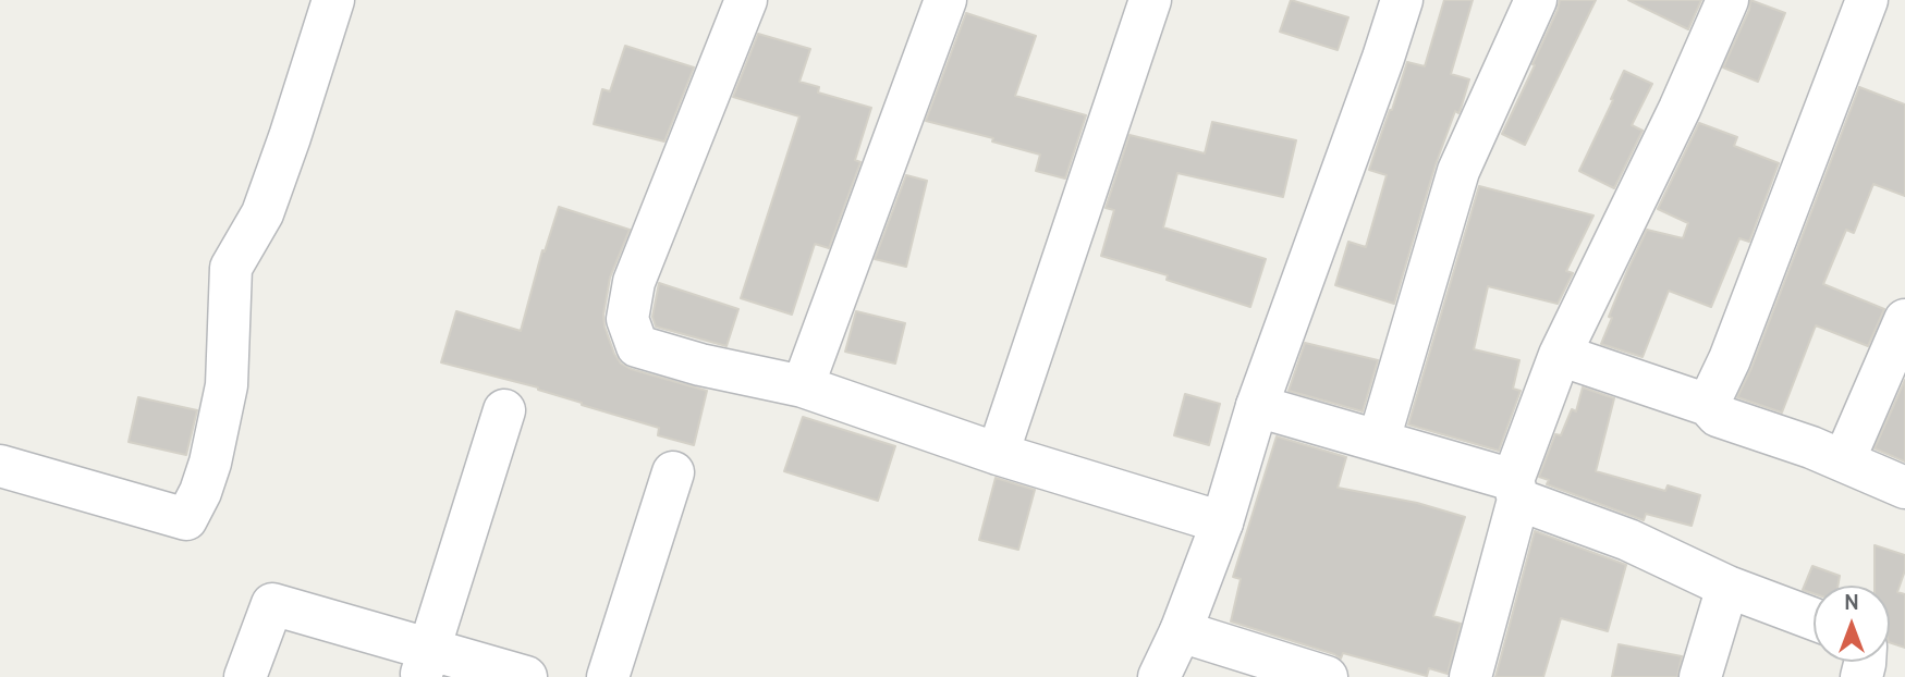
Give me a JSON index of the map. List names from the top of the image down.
{
  "north": "top"
}
